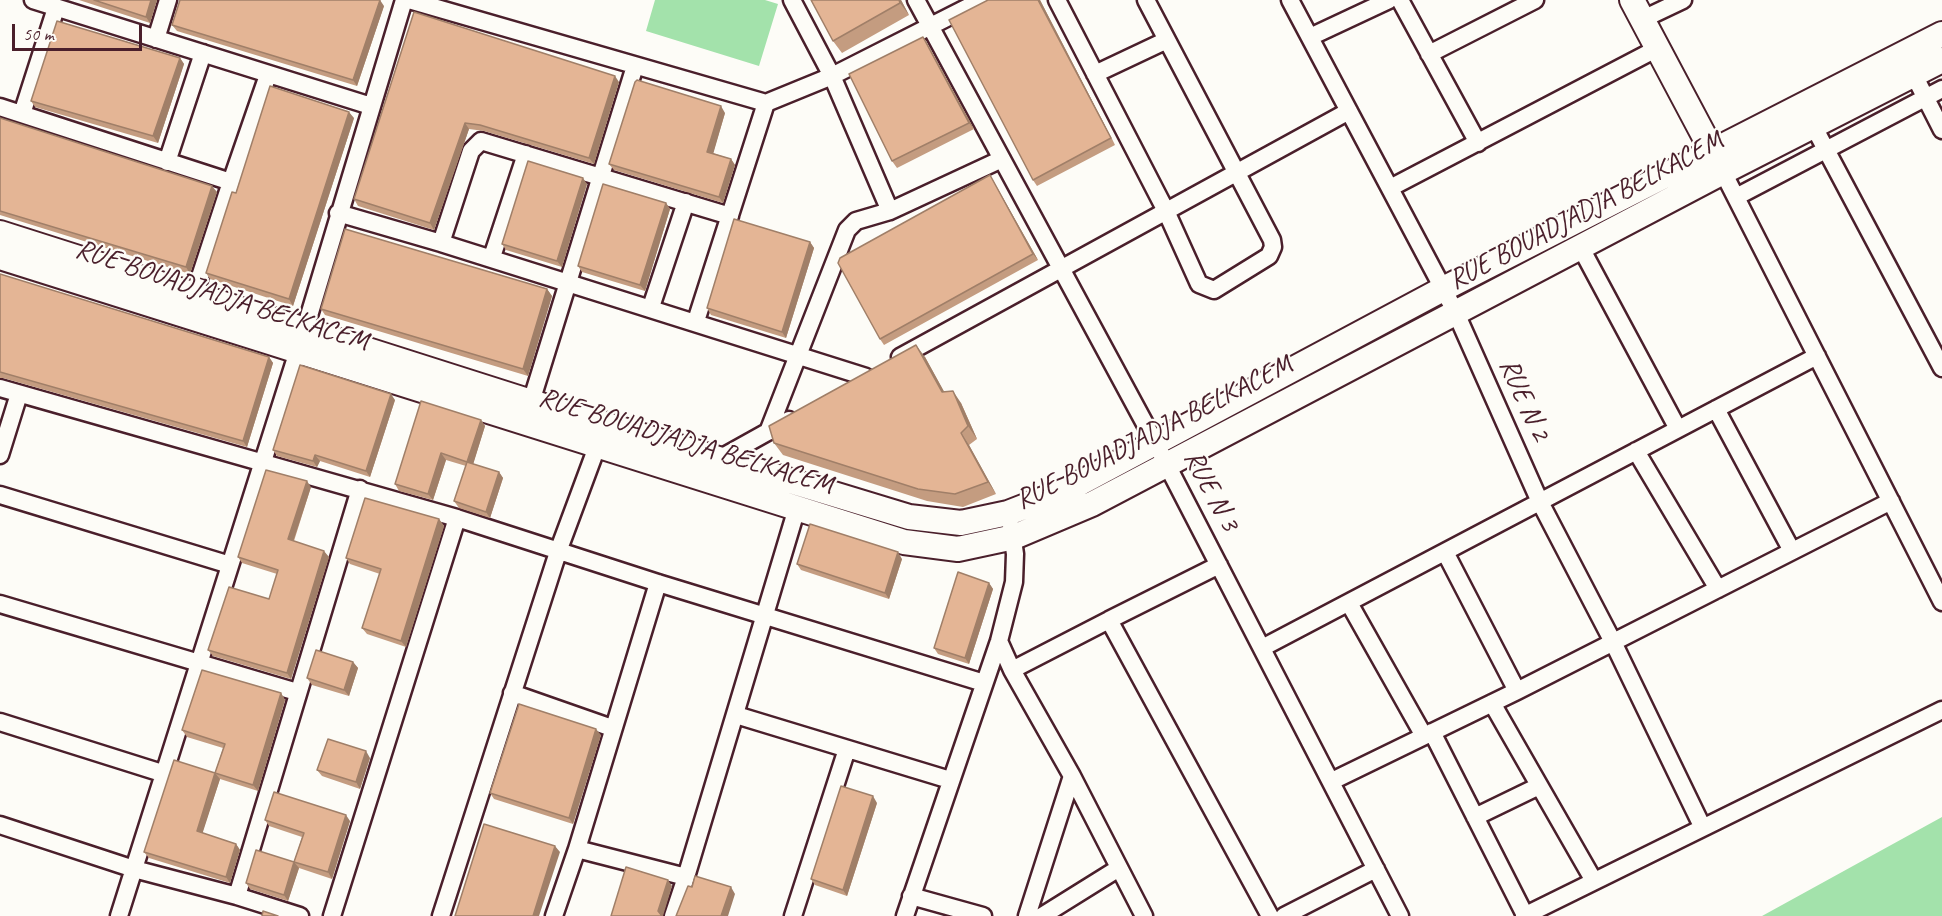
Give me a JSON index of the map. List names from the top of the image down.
{
  "streets": {
    "street": ["RUE BOUADJADJA BELKACEM", "RUE N 2", "RUE N 3"]
  },
  "crossings": [
    ["RUE BOUADJADJA BELKACEM", "RUE N 2"],
    ["RUE BOUADJADJA BELKACEM", "RUE N 3"]
  ],
  "scale_bar": "50 m"
}
